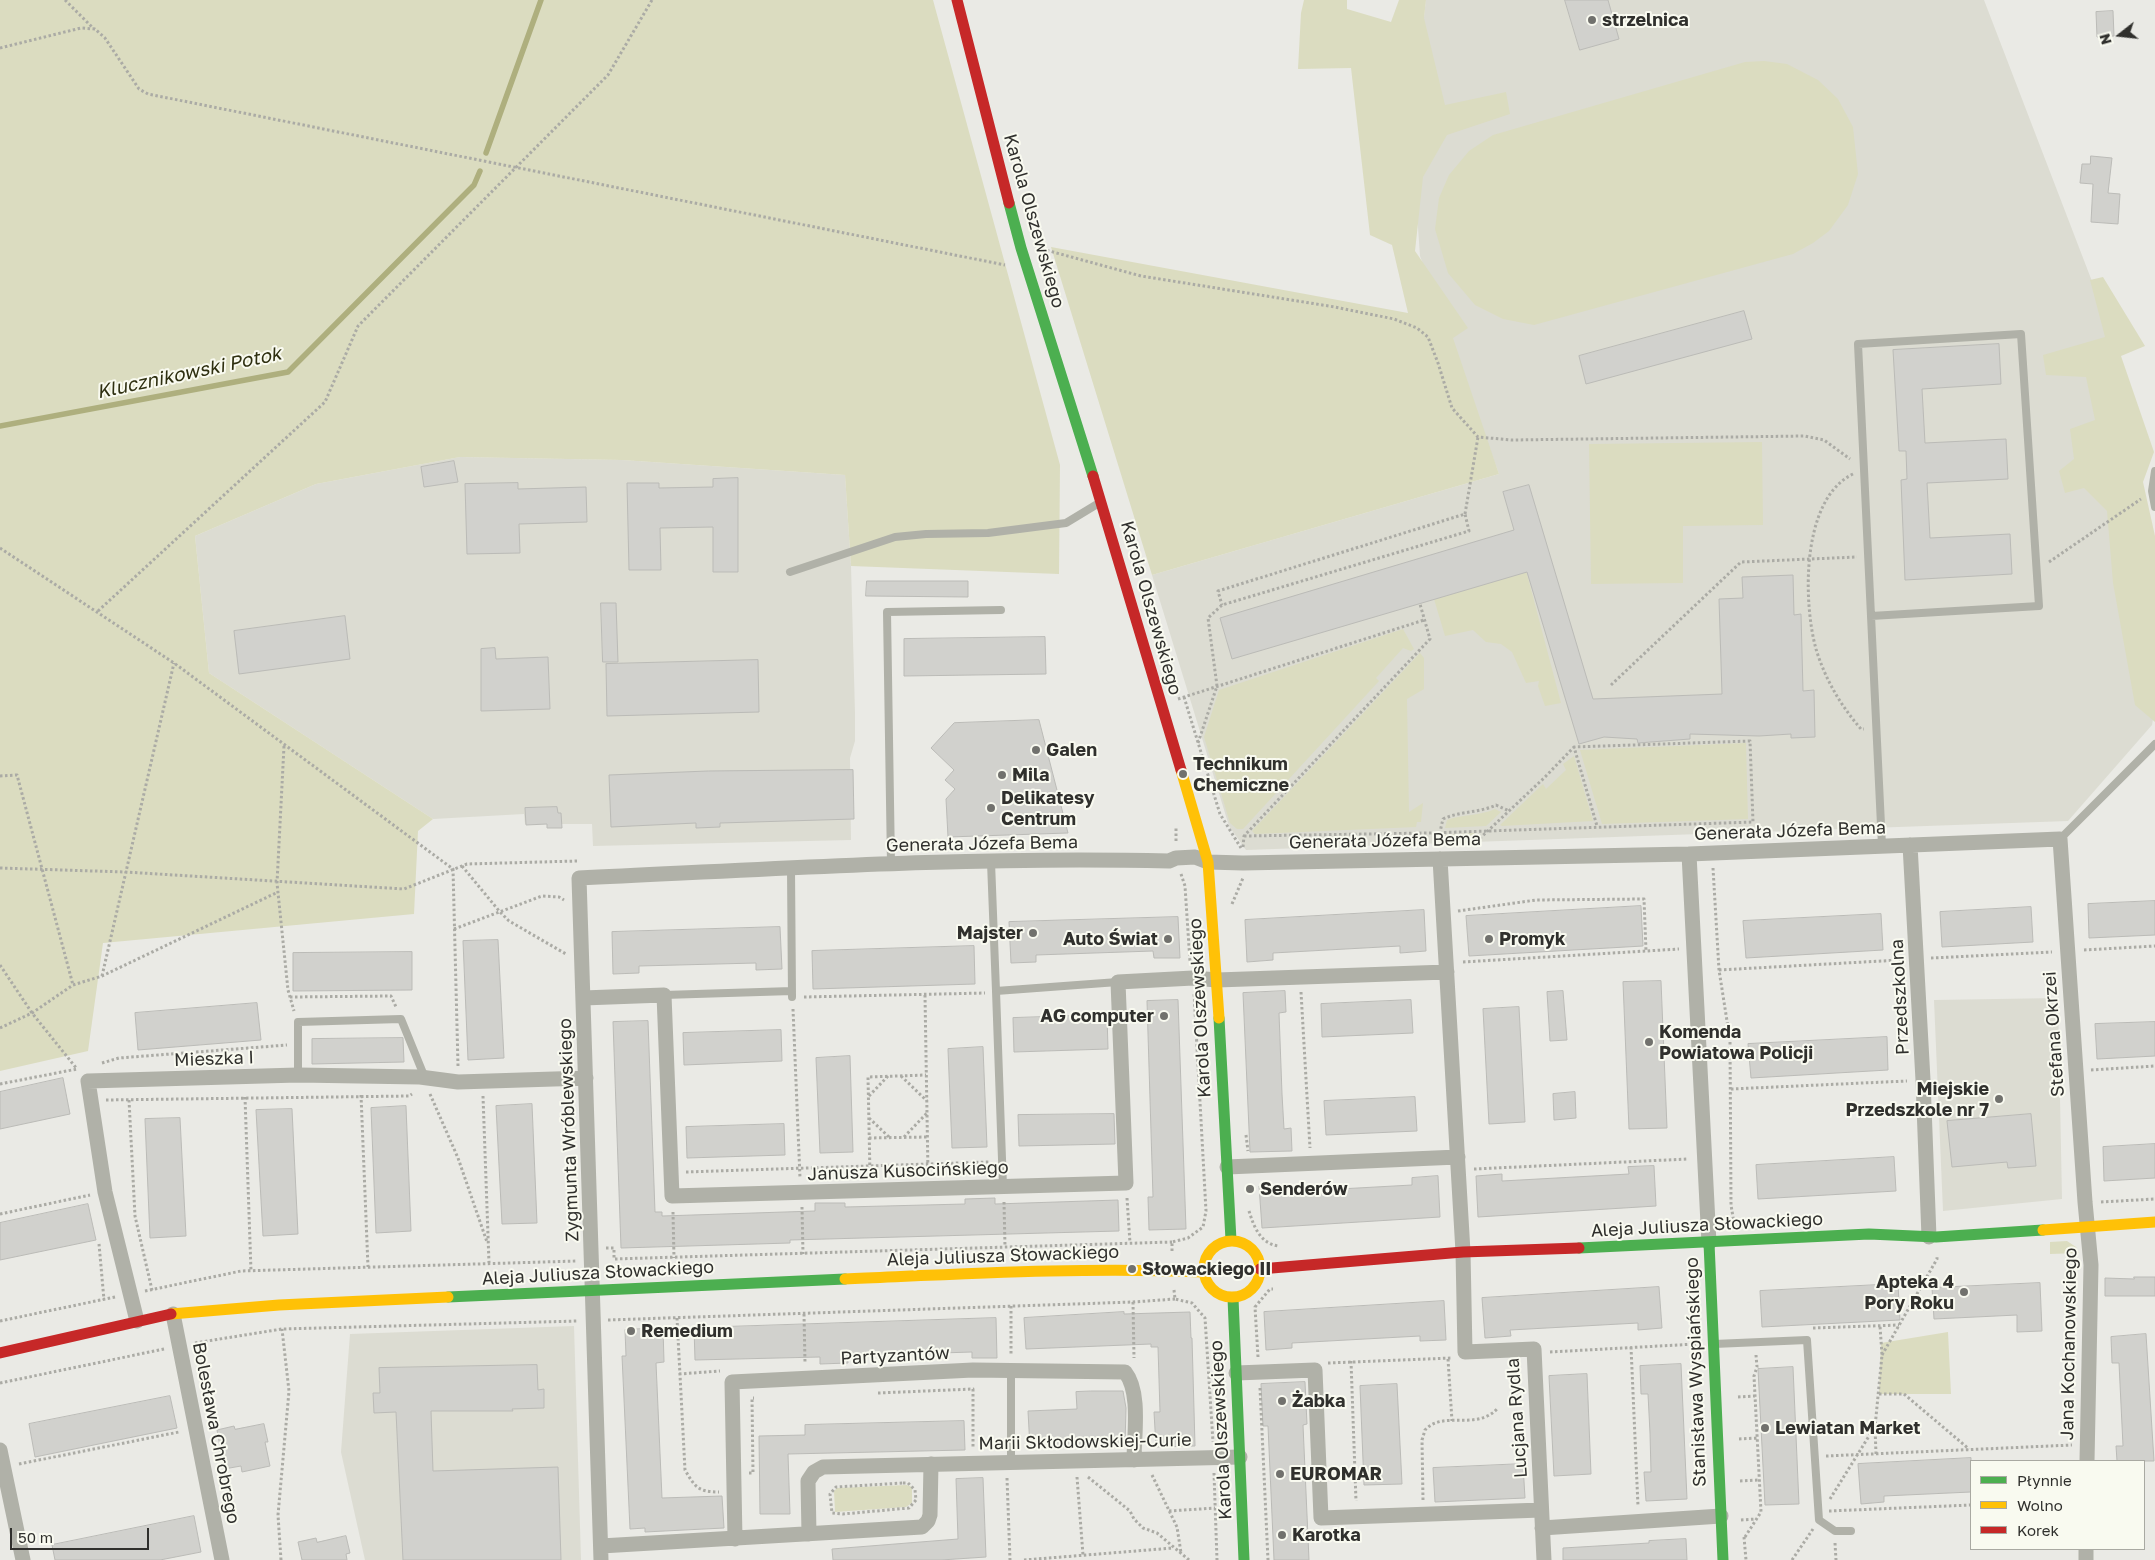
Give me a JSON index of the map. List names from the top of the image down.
{
  "streets": {
    "street": [
      "Karola Olszewskiego",
      "Generała Józefa Bema",
      "Przedszkolna",
      "Stefana Okrzei",
      "Mieszka I",
      "Zygmunta Wróblewskiego",
      "Janusza Kusocińskiego",
      "Aleja Juliusza Słowackiego",
      "Jana Kochanowskiego",
      "Partyzantów",
      "Stanisława Wyspiańskiego",
      "Lucjana Rydla",
      "Bolesława Chrobrego",
      "Marii Skłodowskiej-Curie"
    ]
  },
  "crossings": [
    ["Karola Olszewskiego", "Generała Józefa Bema"],
    ["Karola Olszewskiego", "Aleja Juliusza Słowackiego"],
    ["Karola Olszewskiego", "Marii Skłodowskiej-Curie"],
    ["Generała Józefa Bema", "Przedszkolna"],
    ["Generała Józefa Bema", "Stefana Okrzei"],
    ["Generała Józefa Bema", "Zygmunta Wróblewskiego"],
    ["Generała Józefa Bema", "Stanisława Wyspiańskiego"],
    ["Przedszkolna", "Aleja Juliusza Słowackiego"],
    ["Stefana Okrzei", "Aleja Juliusza Słowackiego"],
    ["Stefana Okrzei", "Jana Kochanowskiego"],
    ["Mieszka I", "Zygmunta Wróblewskiego"],
    ["Zygmunta Wróblewskiego", "Aleja Juliusza Słowackiego"],
    ["Aleja Juliusza Słowackiego", "Jana Kochanowskiego"],
    ["Aleja Juliusza Słowackiego", "Stanisława Wyspiańskiego"],
    ["Aleja Juliusza Słowackiego", "Bolesława Chrobrego"],
    ["Partyzantów", "Marii Skłodowskiej-Curie"]
  ],
  "water": ["Klucznikowski Potok"],
  "places": [
    "strzelnica",
    "Galen",
    "Technikum Chemiczne",
    "Mila",
    "Delikatesy Centrum",
    "Majster",
    "Auto Świat",
    "Promyk",
    "AG computer",
    "Komenda Powiatowa Policji",
    "Miejskie Przedszkole nr 7",
    "Senderów",
    "Słowackiego II",
    "Apteka 4 Pory Roku",
    "Remedium",
    "Żabka",
    "Lewiatan Market",
    "EUROMAR",
    "Karotka"
  ],
  "legend": ["Płynnie", "Wolno", "Korek"],
  "scale_bar": "50 m",
  "north": "left"
}
